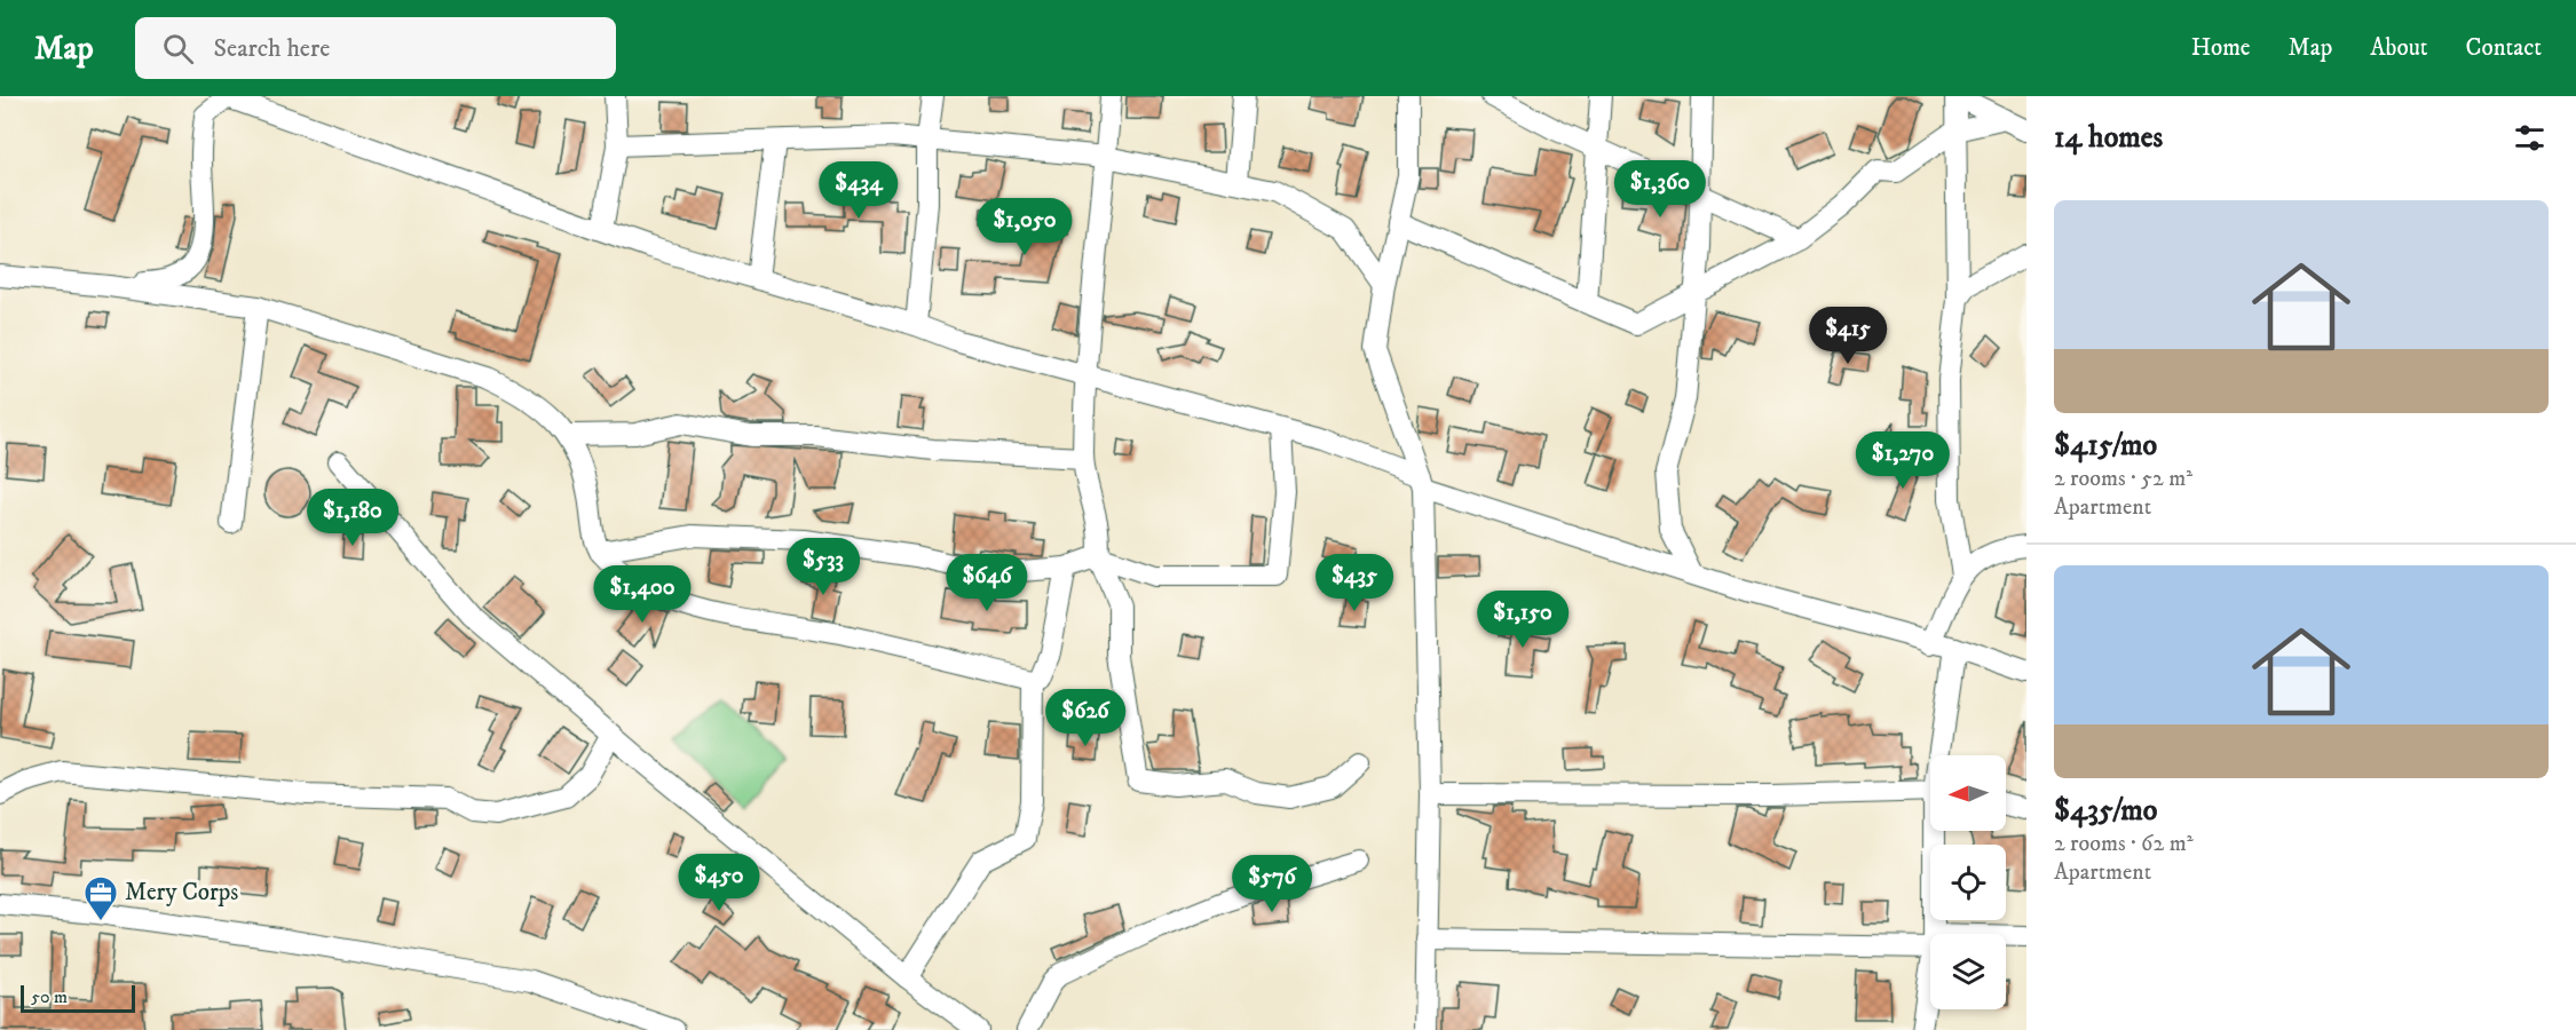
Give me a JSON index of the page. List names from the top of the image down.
{
  "places": {
    "office": ["Mery Corps"]
  },
  "scale_bar": "50 m",
  "north": "left",
  "page": {
    "header": "Map",
    "search": "Search here",
    "nav": [
      "Home",
      "Map",
      "About",
      "Contact"
    ],
    "heading": "14 homes",
    "price": [
      "$1,360",
      "$434",
      "$1,050",
      "$415",
      "$1,270",
      "$1,180",
      "$533",
      "$646",
      "$435",
      "$1,400",
      "$1,150",
      "$626",
      "$450",
      "$576"
    ],
    "list": [
      {
        "name": "$415/mo",
        "note": "2 rooms · 52 m² · Apartment"
      },
      {
        "name": "$435/mo",
        "note": "2 rooms · 62 m² · Apartment"
      }
    ],
    "scale": "50 m"
  }
}
